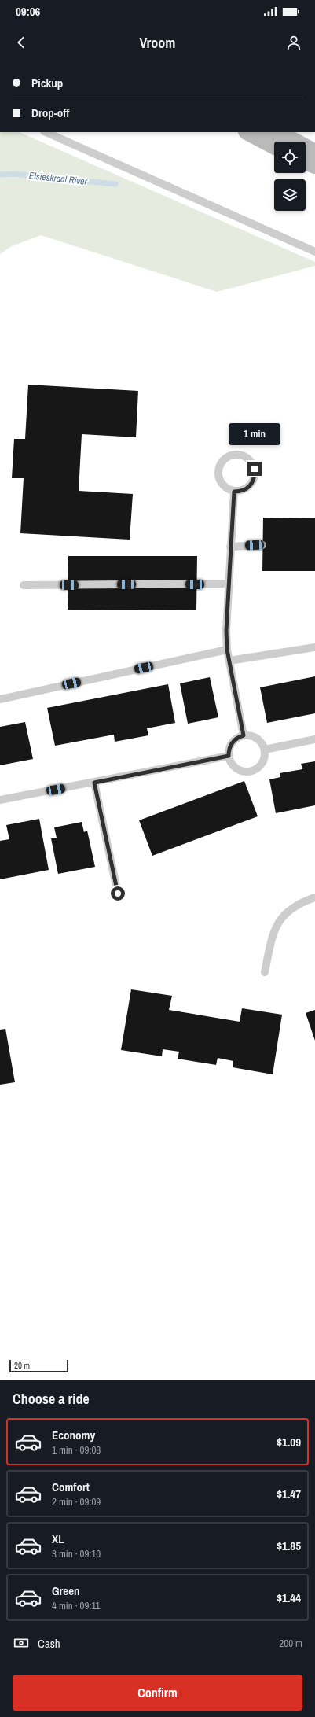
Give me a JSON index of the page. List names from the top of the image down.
{
  "water": ["Elsieskraal River"],
  "scale_bar": "20 m",
  "page": {
    "status": "09:06",
    "header": "Vroom",
    "banner": ["Pickup", "Drop-off"],
    "bubble": "1 min",
    "scale": "20 m",
    "heading": "Choose a ride",
    "list": [
      {
        "name": "Economy",
        "note": "1 min · 09:08",
        "value": "$1.09"
      },
      {
        "name": "Comfort",
        "note": "2 min · 09:09",
        "value": "$1.47"
      },
      {
        "name": "XL",
        "note": "3 min · 09:10",
        "value": "$1.85"
      },
      {
        "name": "Green",
        "note": "4 min · 09:11",
        "value": "$1.44"
      }
    ],
    "pay": ["Cash", "200 m"],
    "buttons": "Confirm"
  }
}
